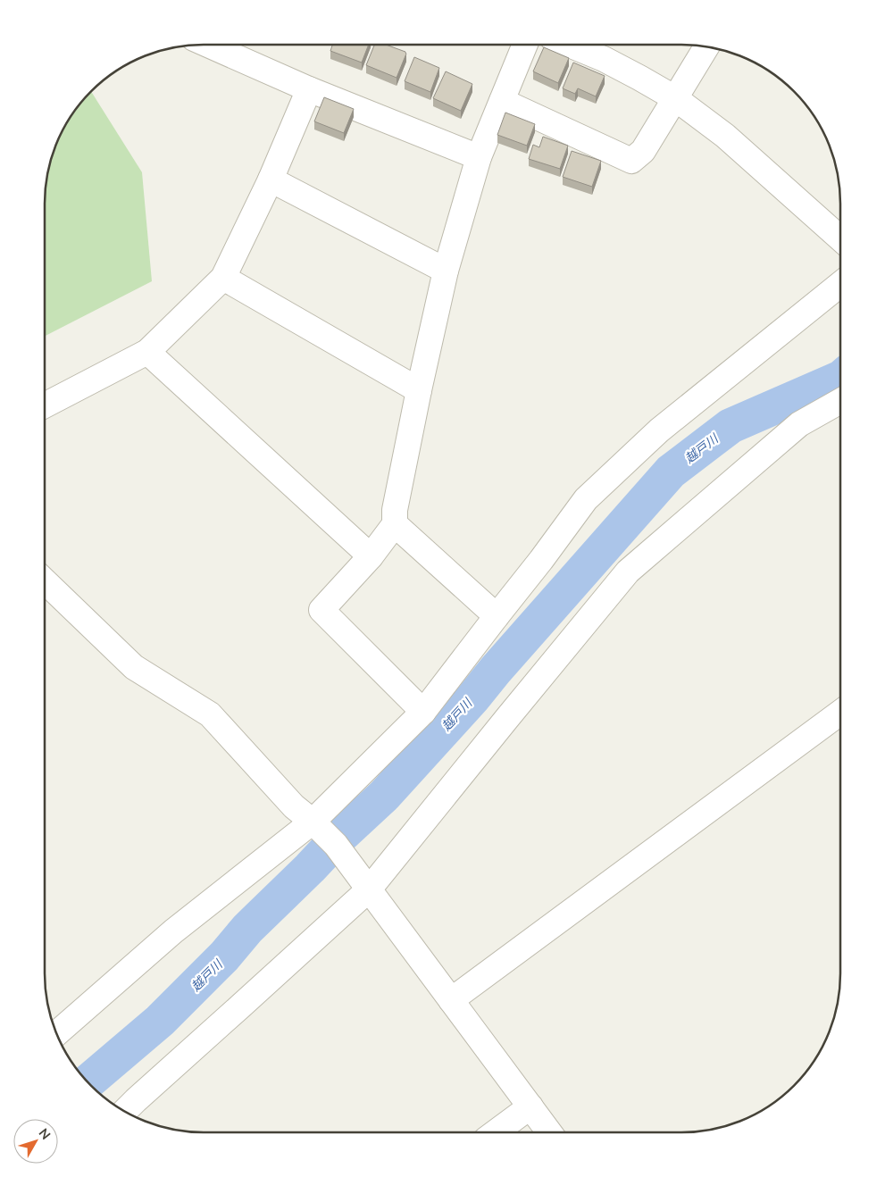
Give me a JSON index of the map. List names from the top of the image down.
{
  "water": ["越戸川"],
  "north": "top right"
}
